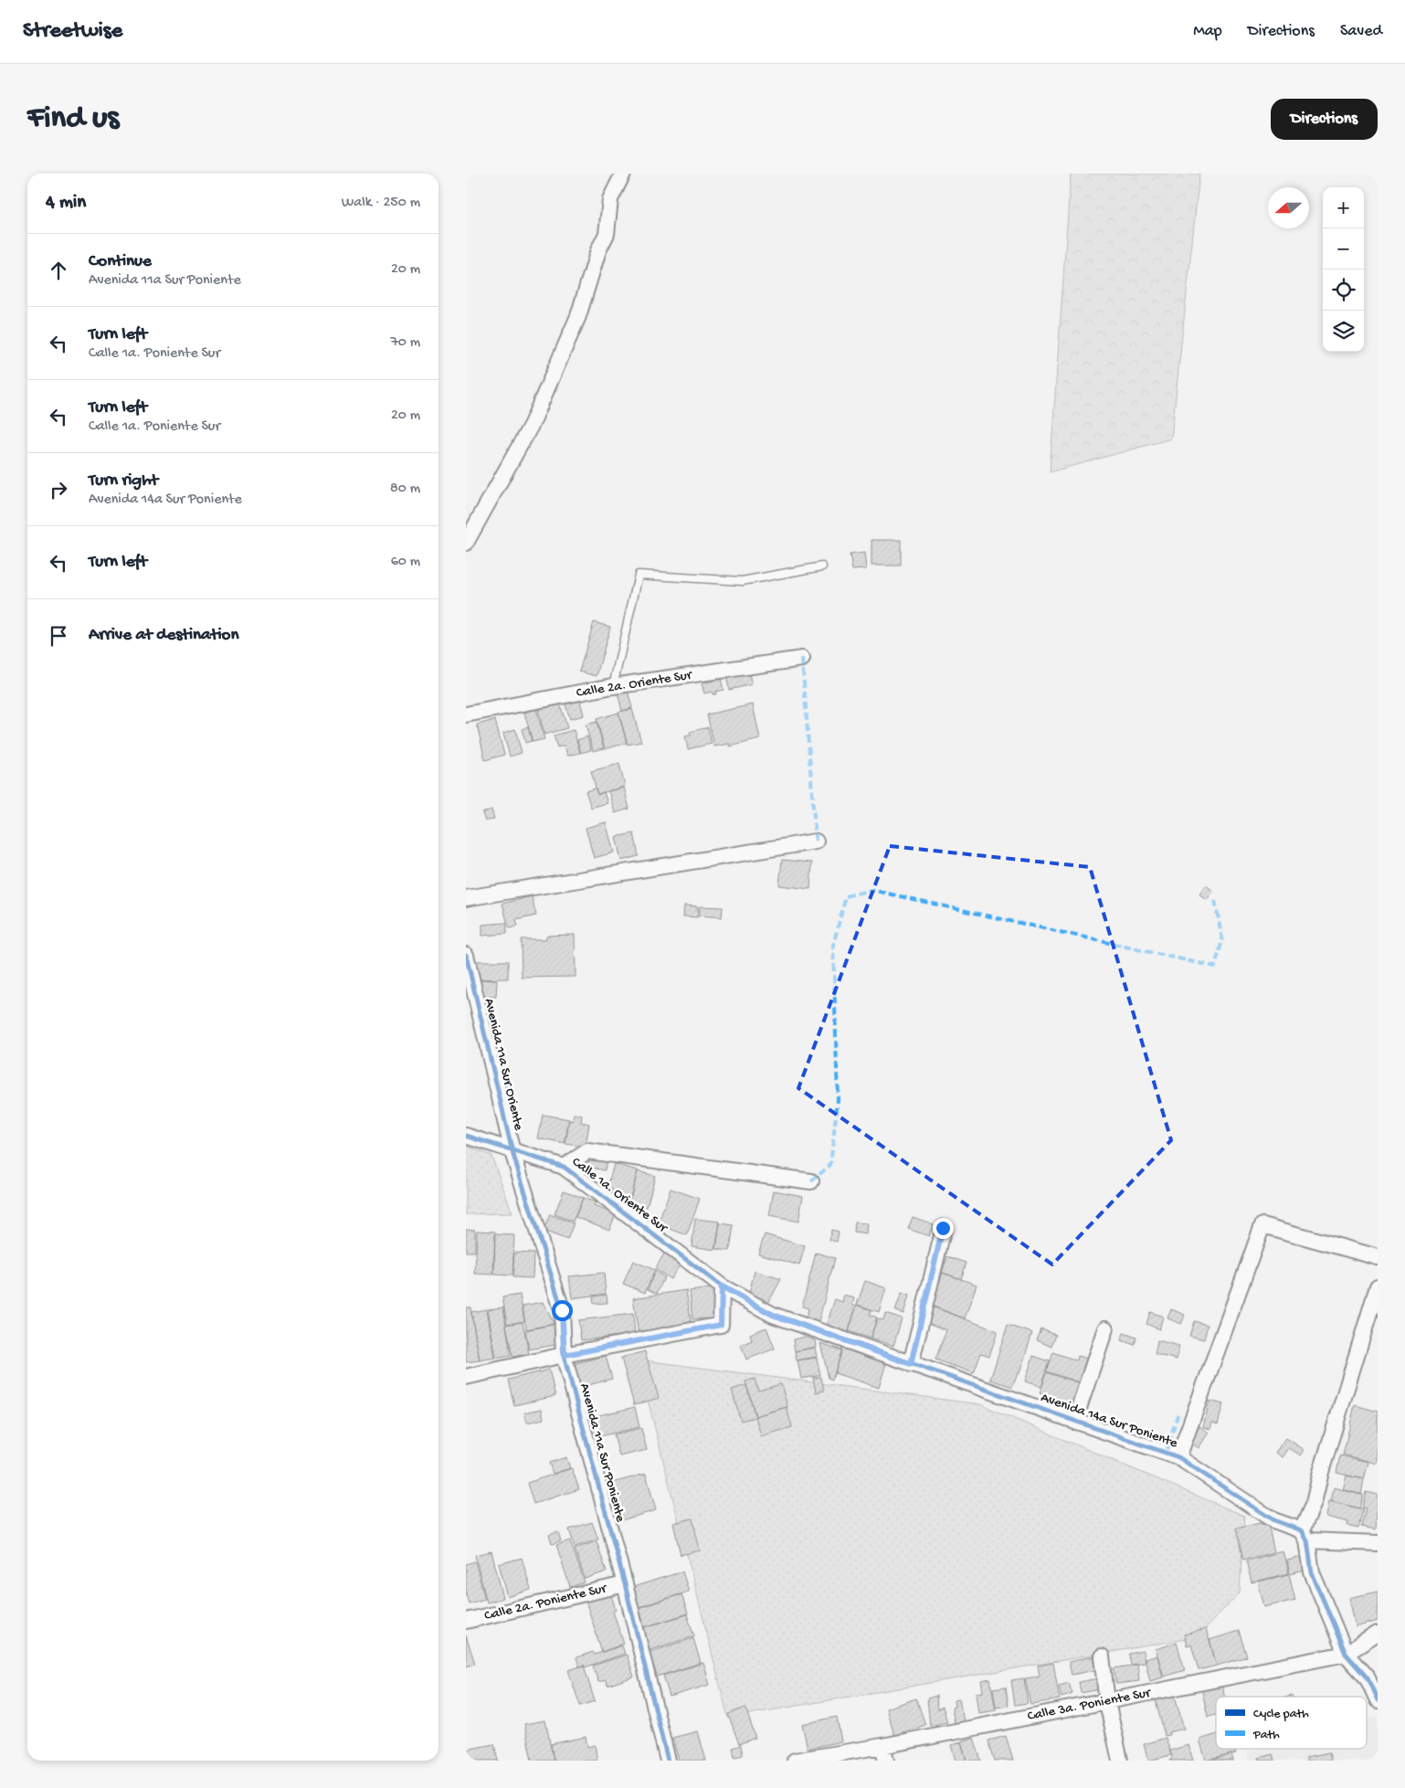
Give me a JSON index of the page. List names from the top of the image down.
{
  "streets": {
    "street": [
      "Calle 2a. Oriente Sur",
      "Avenida 11a Sur Oriente",
      "Calle 1a. Oriente Sur",
      "Avenida 14a Sur Poniente",
      "Avenida 11a Sur Poniente",
      "Calle 2a. Poniente Sur",
      "Calle 3a. Poniente Sur"
    ]
  },
  "crossings": [
    ["Avenida 11a Sur Oriente", "Calle 1a. Oriente Sur"],
    ["Avenida 11a Sur Oriente", "Avenida 11a Sur Poniente"],
    ["Calle 1a. Oriente Sur", "Avenida 14a Sur Poniente"],
    ["Calle 1a. Oriente Sur", "Avenida 11a Sur Poniente"],
    ["Avenida 11a Sur Poniente", "Calle 2a. Poniente Sur"]
  ],
  "legend": ["Cycle path", "Path"],
  "north": "left",
  "page": {
    "header": "Streetwise",
    "nav": ["Map", "Directions", "Saved"],
    "buttons": "Directions",
    "title": "Find us",
    "heading": ["4 min", "Walk · 250 m"],
    "map_buttons": ["+", "−"],
    "list": [
      ["Continue", "Avenida 11a Sur Poniente", "20 m"],
      ["Turn left", "Calle 1a. Poniente Sur", "70 m"],
      ["Turn left", "Calle 1a. Poniente Sur", "20 m"],
      ["Turn right", "Avenida 14a Sur Poniente", "80 m"],
      ["Turn left", "60 m"],
      "Arrive at destination"
    ]
  }
}
